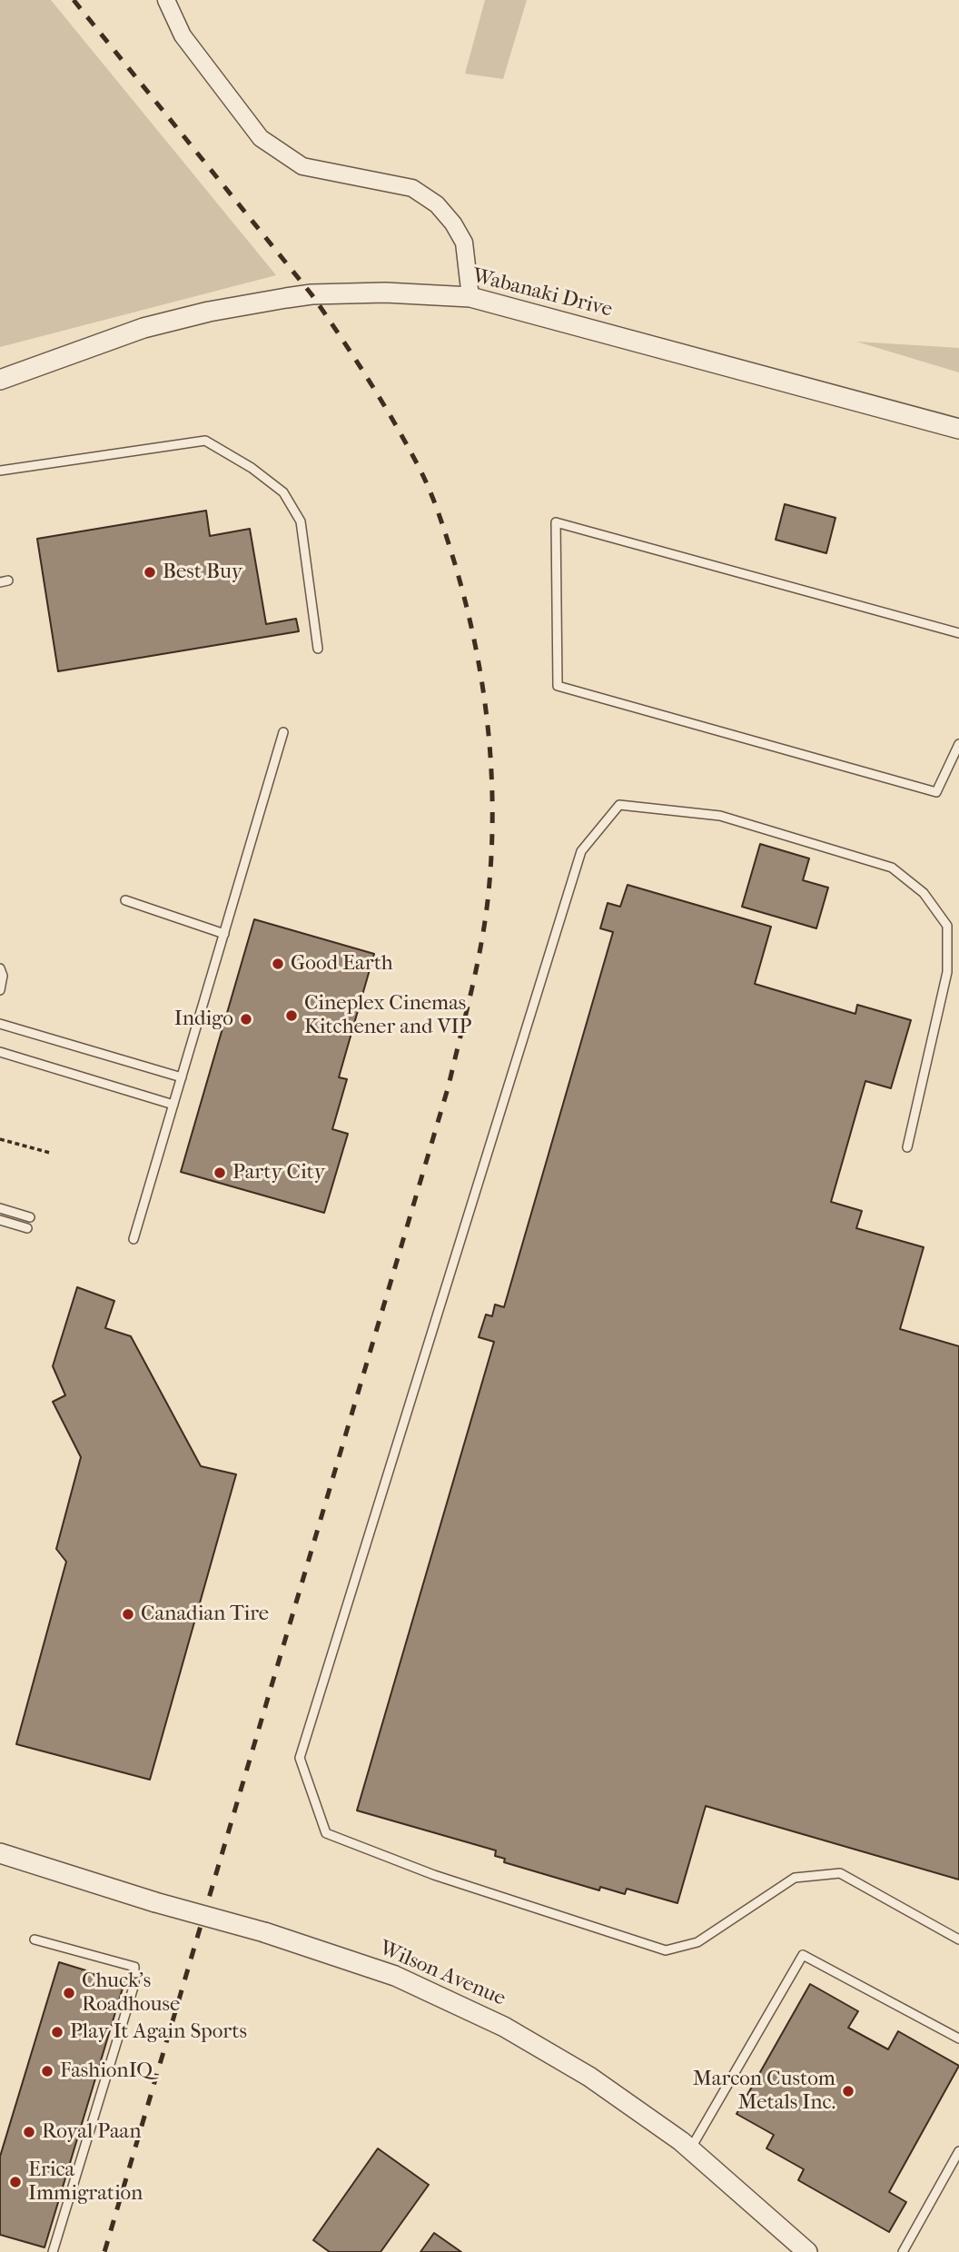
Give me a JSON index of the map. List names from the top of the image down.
{
  "streets": {
    "street": ["Wabanaki Drive", "Wilson Avenue"]
  },
  "places": [
    "Best Buy",
    "Good Earth",
    "Cineplex Cinemas Kitchener and VIP",
    "Indigo",
    "Party City",
    "Canadian Tire",
    "Chuck's Roadhouse",
    "Play It Again Sports",
    "FashionIQ",
    "Marcon Custom Metals Inc.",
    "Royal Paan",
    "Erica Immigration"
  ]
}
